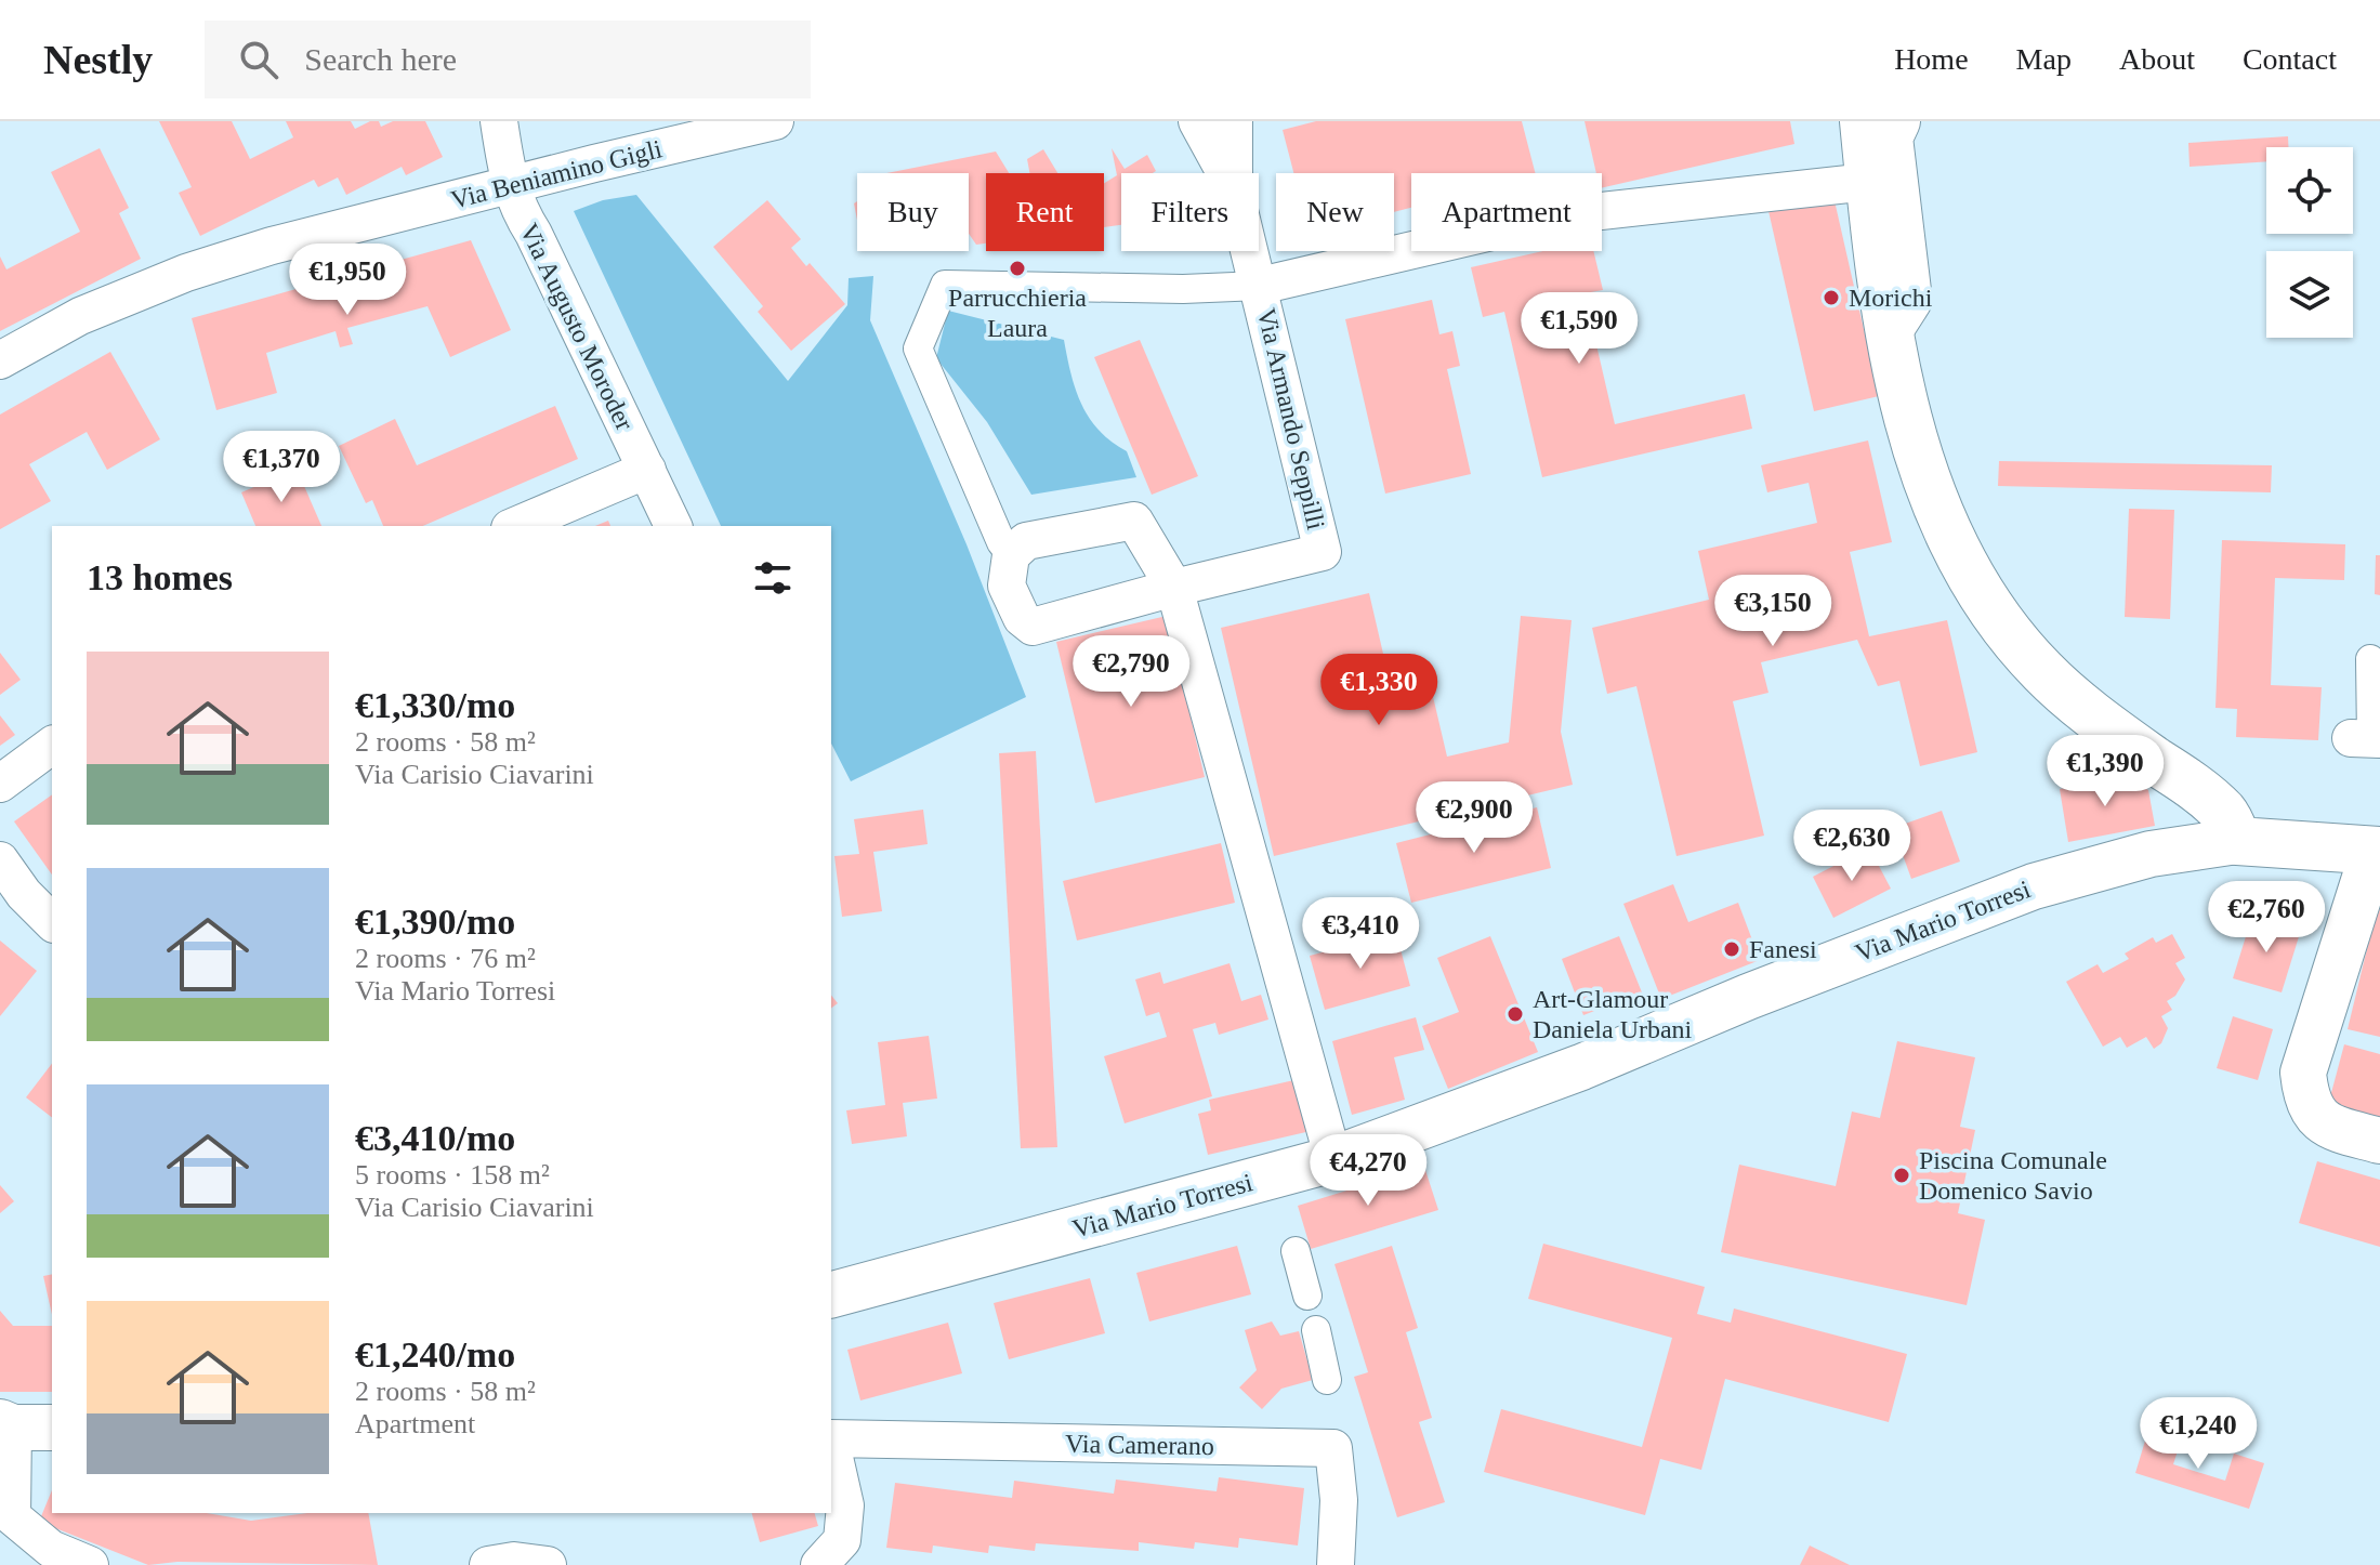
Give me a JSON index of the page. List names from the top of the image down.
{
  "streets": {
    "main road": ["Via Mario Torresi"],
    "street": [
      "Via Beniamino Gigli",
      "Via Augusto Moroder",
      "Via Armando Seppilli",
      "Via Camerano"
    ]
  },
  "crossings": [
    ["Via Beniamino Gigli", "Via Augusto Moroder"]
  ],
  "places": [
    "Parrucchieria Laura",
    "Morichi",
    "Fanesi",
    "Art-Glamour Daniela Urbani",
    "Piscina Comunale Domenico Savio"
  ],
  "page": {
    "header": "Nestly",
    "search": "Search here",
    "nav": [
      "Home",
      "Map",
      "About",
      "Contact"
    ],
    "chip": [
      "Buy",
      "Rent",
      "Filters",
      "New",
      "Apartment"
    ],
    "price": [
      "€1,950",
      "€1,590",
      "€1,370",
      "€3,150",
      "€2,790",
      "€1,330",
      "€1,390",
      "€2,900",
      "€2,630",
      "€2,760",
      "€3,410",
      "€4,270",
      "€1,240"
    ],
    "heading": "13 homes",
    "list": [
      {
        "name": "€1,330/mo",
        "note": "2 rooms · 58 m² · Via Carisio Ciavarini"
      },
      {
        "name": "€1,390/mo",
        "note": "2 rooms · 76 m² · Via Mario Torresi"
      },
      {
        "name": "€3,410/mo",
        "note": "5 rooms · 158 m² · Via Carisio Ciavarini"
      },
      {
        "name": "€1,240/mo",
        "note": "2 rooms · 58 m² · Apartment"
      }
    ]
  }
}
